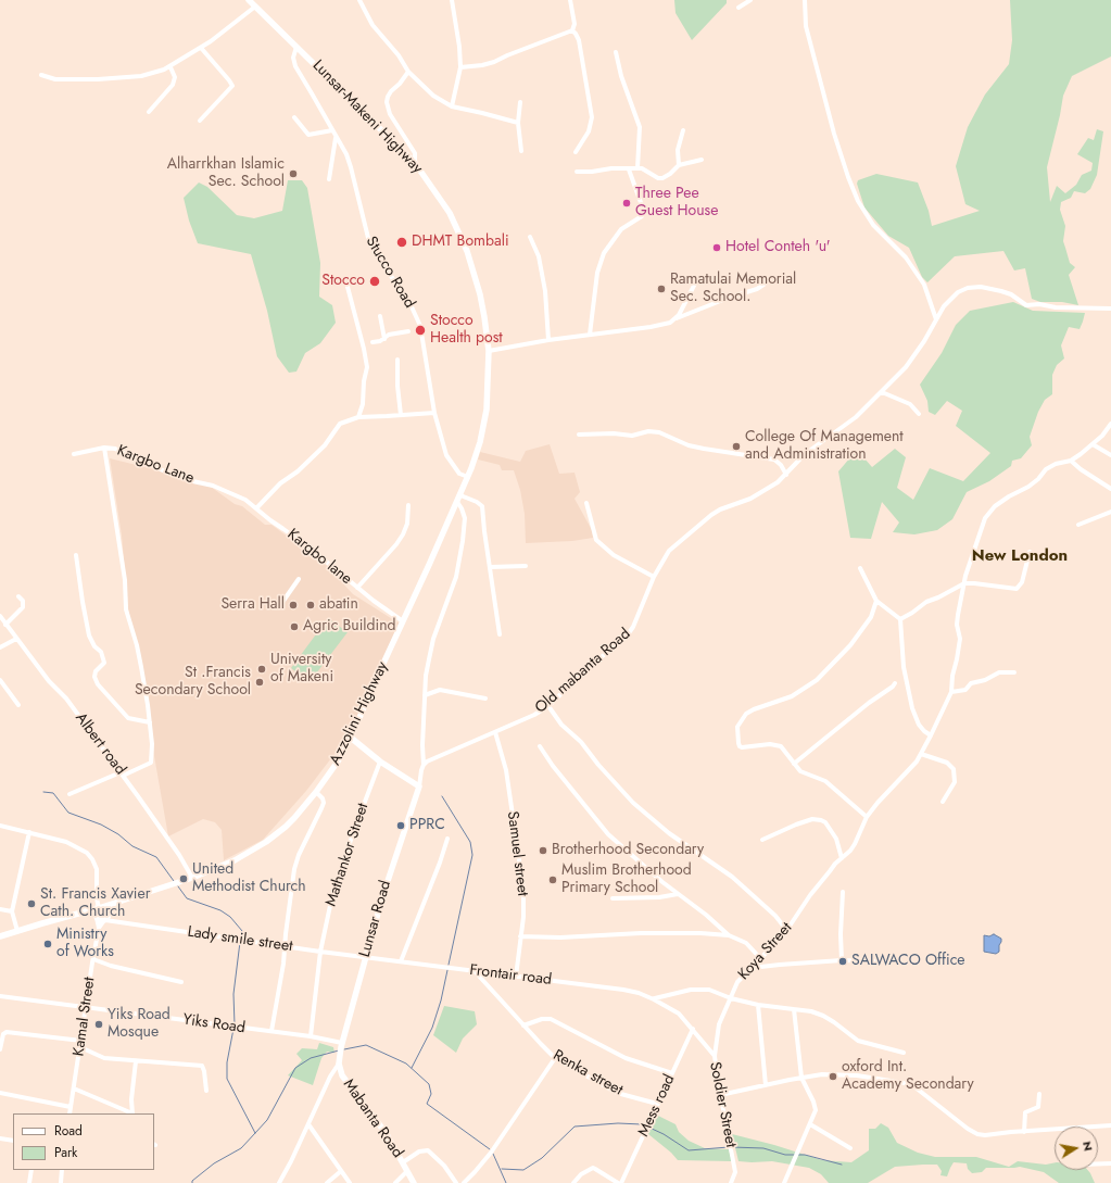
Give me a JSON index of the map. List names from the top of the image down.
{
  "streets": {
    "main road": [
      "Lunsar-Makeni Highway",
      "Azzolini Highway",
      "Lunsar Road",
      "Mabanta Road"
    ],
    "street": [
      "Stucco Road",
      "Kargbo Lane",
      "Kargbo lane",
      "Old mabanta Road",
      "Albert road",
      "Samuel street",
      "Mathankor Street",
      "Lady smile street",
      "Koya Street",
      "Frontair road",
      "Kamal Street",
      "Yiks Road",
      "Renka street",
      "Soldier Street",
      "Mess road"
    ]
  },
  "crossings": [
    ["Lunsar-Makeni Highway", "Stucco Road"],
    ["Lunsar-Makeni Highway", "Azzolini Highway"],
    ["Stucco Road", "Azzolini Highway"],
    ["Kargbo Lane", "Kargbo lane"],
    ["Kargbo lane", "Azzolini Highway"],
    ["Old mabanta Road", "Samuel street"],
    ["Azzolini Highway", "Albert road"],
    ["Samuel street", "Frontair road"],
    ["Mathankor Street", "Lady smile street"],
    ["Lunsar Road", "Lady smile street"],
    ["Lunsar Road", "Frontair road"],
    ["Lunsar Road", "Yiks Road"],
    ["Lunsar Road", "Mabanta Road"],
    ["Lady smile street", "Frontair road"],
    ["Lady smile street", "Kamal Street"],
    ["Koya Street", "Soldier Street"],
    ["Frontair road", "Renka street"],
    ["Frontair road", "Soldier Street"],
    ["Kamal Street", "Yiks Road"],
    ["Yiks Road", "Mabanta Road"],
    ["Renka street", "Mess road"],
    ["Soldier Street", "Mess road"]
  ],
  "districts": ["New London"],
  "places": [
    "Alharrkhan Islamic Sec. School",
    "Three Pee Guest House",
    "DHMT Bombali",
    "Hotel Conteh 'u'",
    "Stocco",
    "Ramatulai Memorial Sec. School.",
    "Stocco Health post",
    "College Of Management and Administration",
    "Serra Hall",
    "abatin",
    "Agric Buildind",
    "University of Makeni",
    "St .Francis Secondary School",
    "PPRC",
    "Brotherhood Secondary",
    "United Methodist Church",
    "Muslim Brotherhood Primary School",
    "St. Francis Xavier Cath. Church",
    "Ministry of Works",
    "SALWACO Office",
    "Yiks Road Mosque",
    "oxford Int. Academy Secondary"
  ],
  "legend": ["Road", "Park"],
  "north": "right"
}
